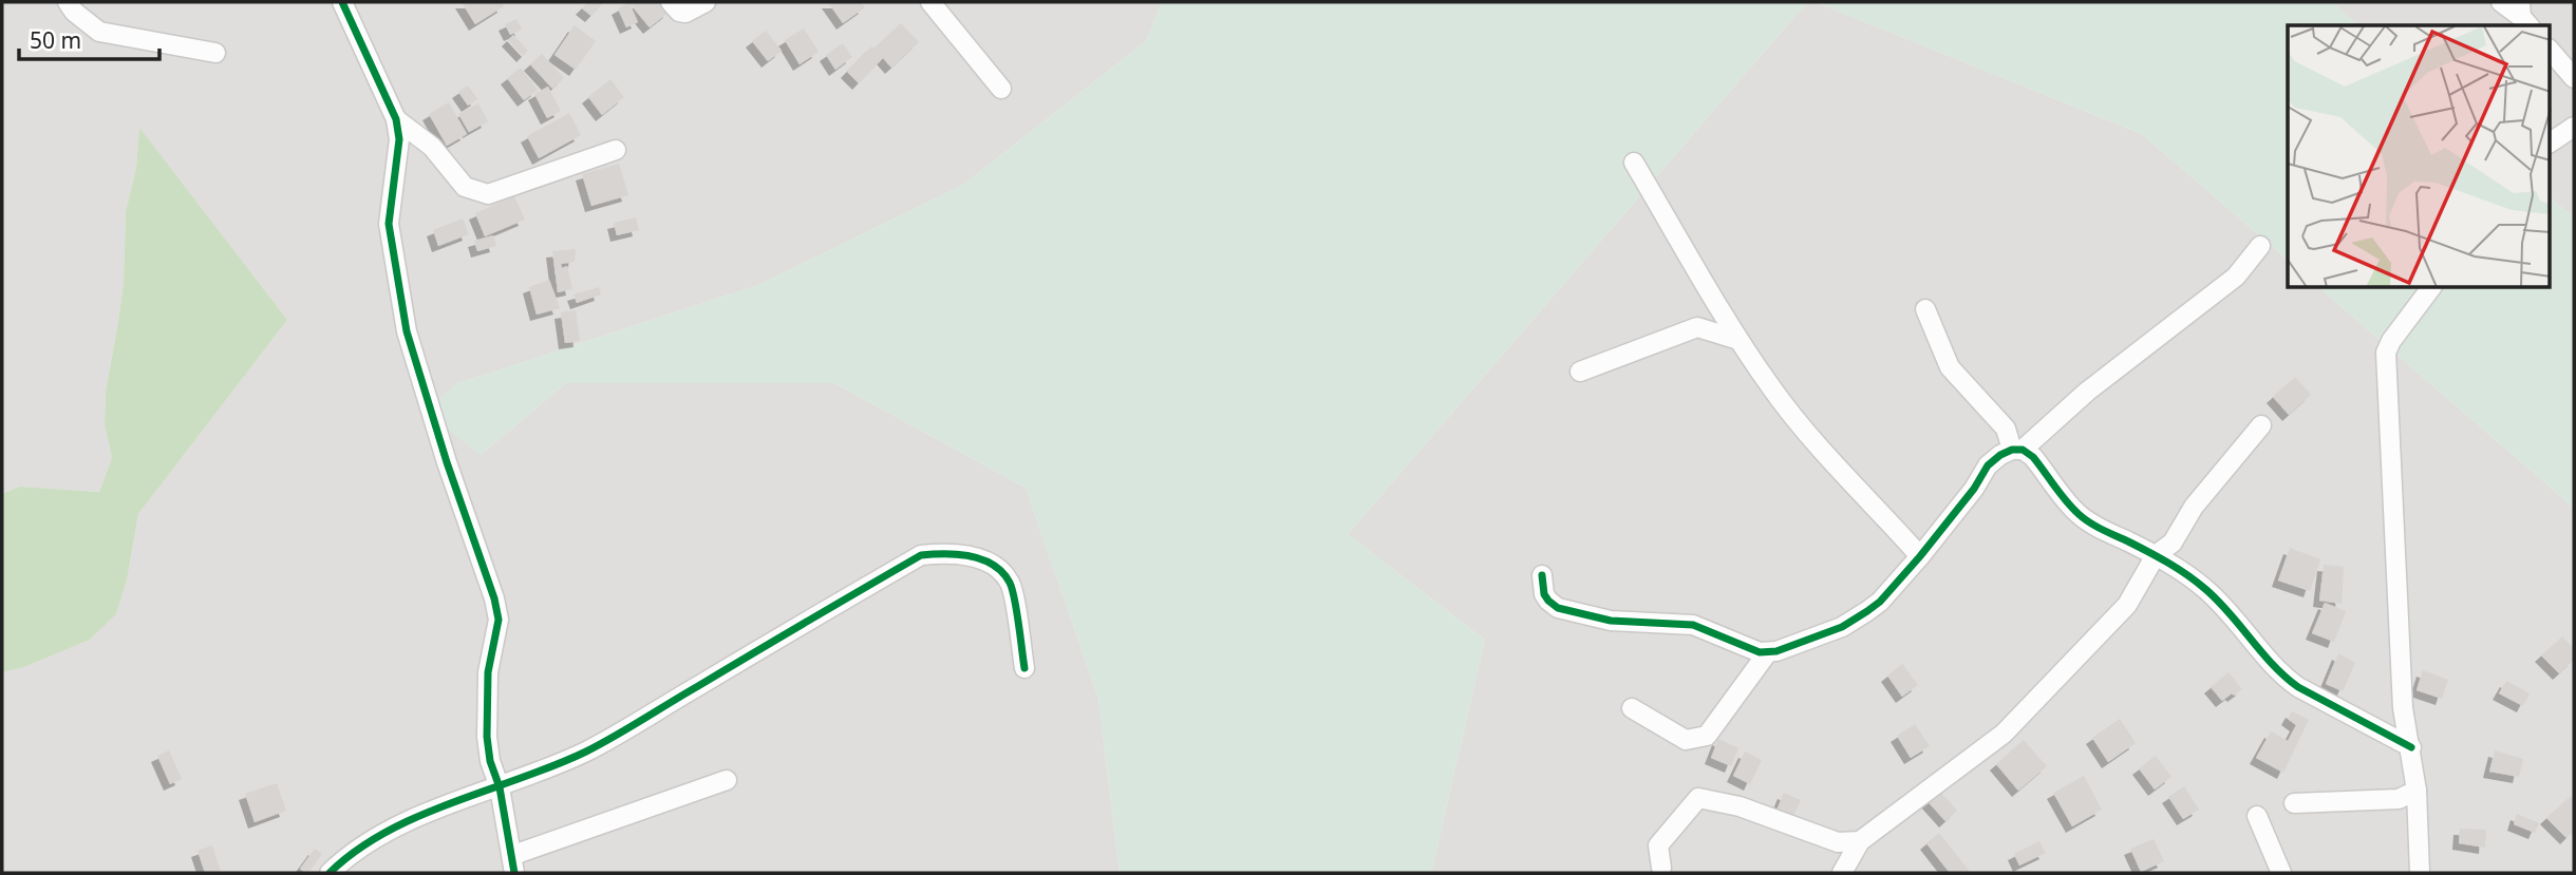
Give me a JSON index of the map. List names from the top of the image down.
{
  "scale_bar": "50 m"
}
